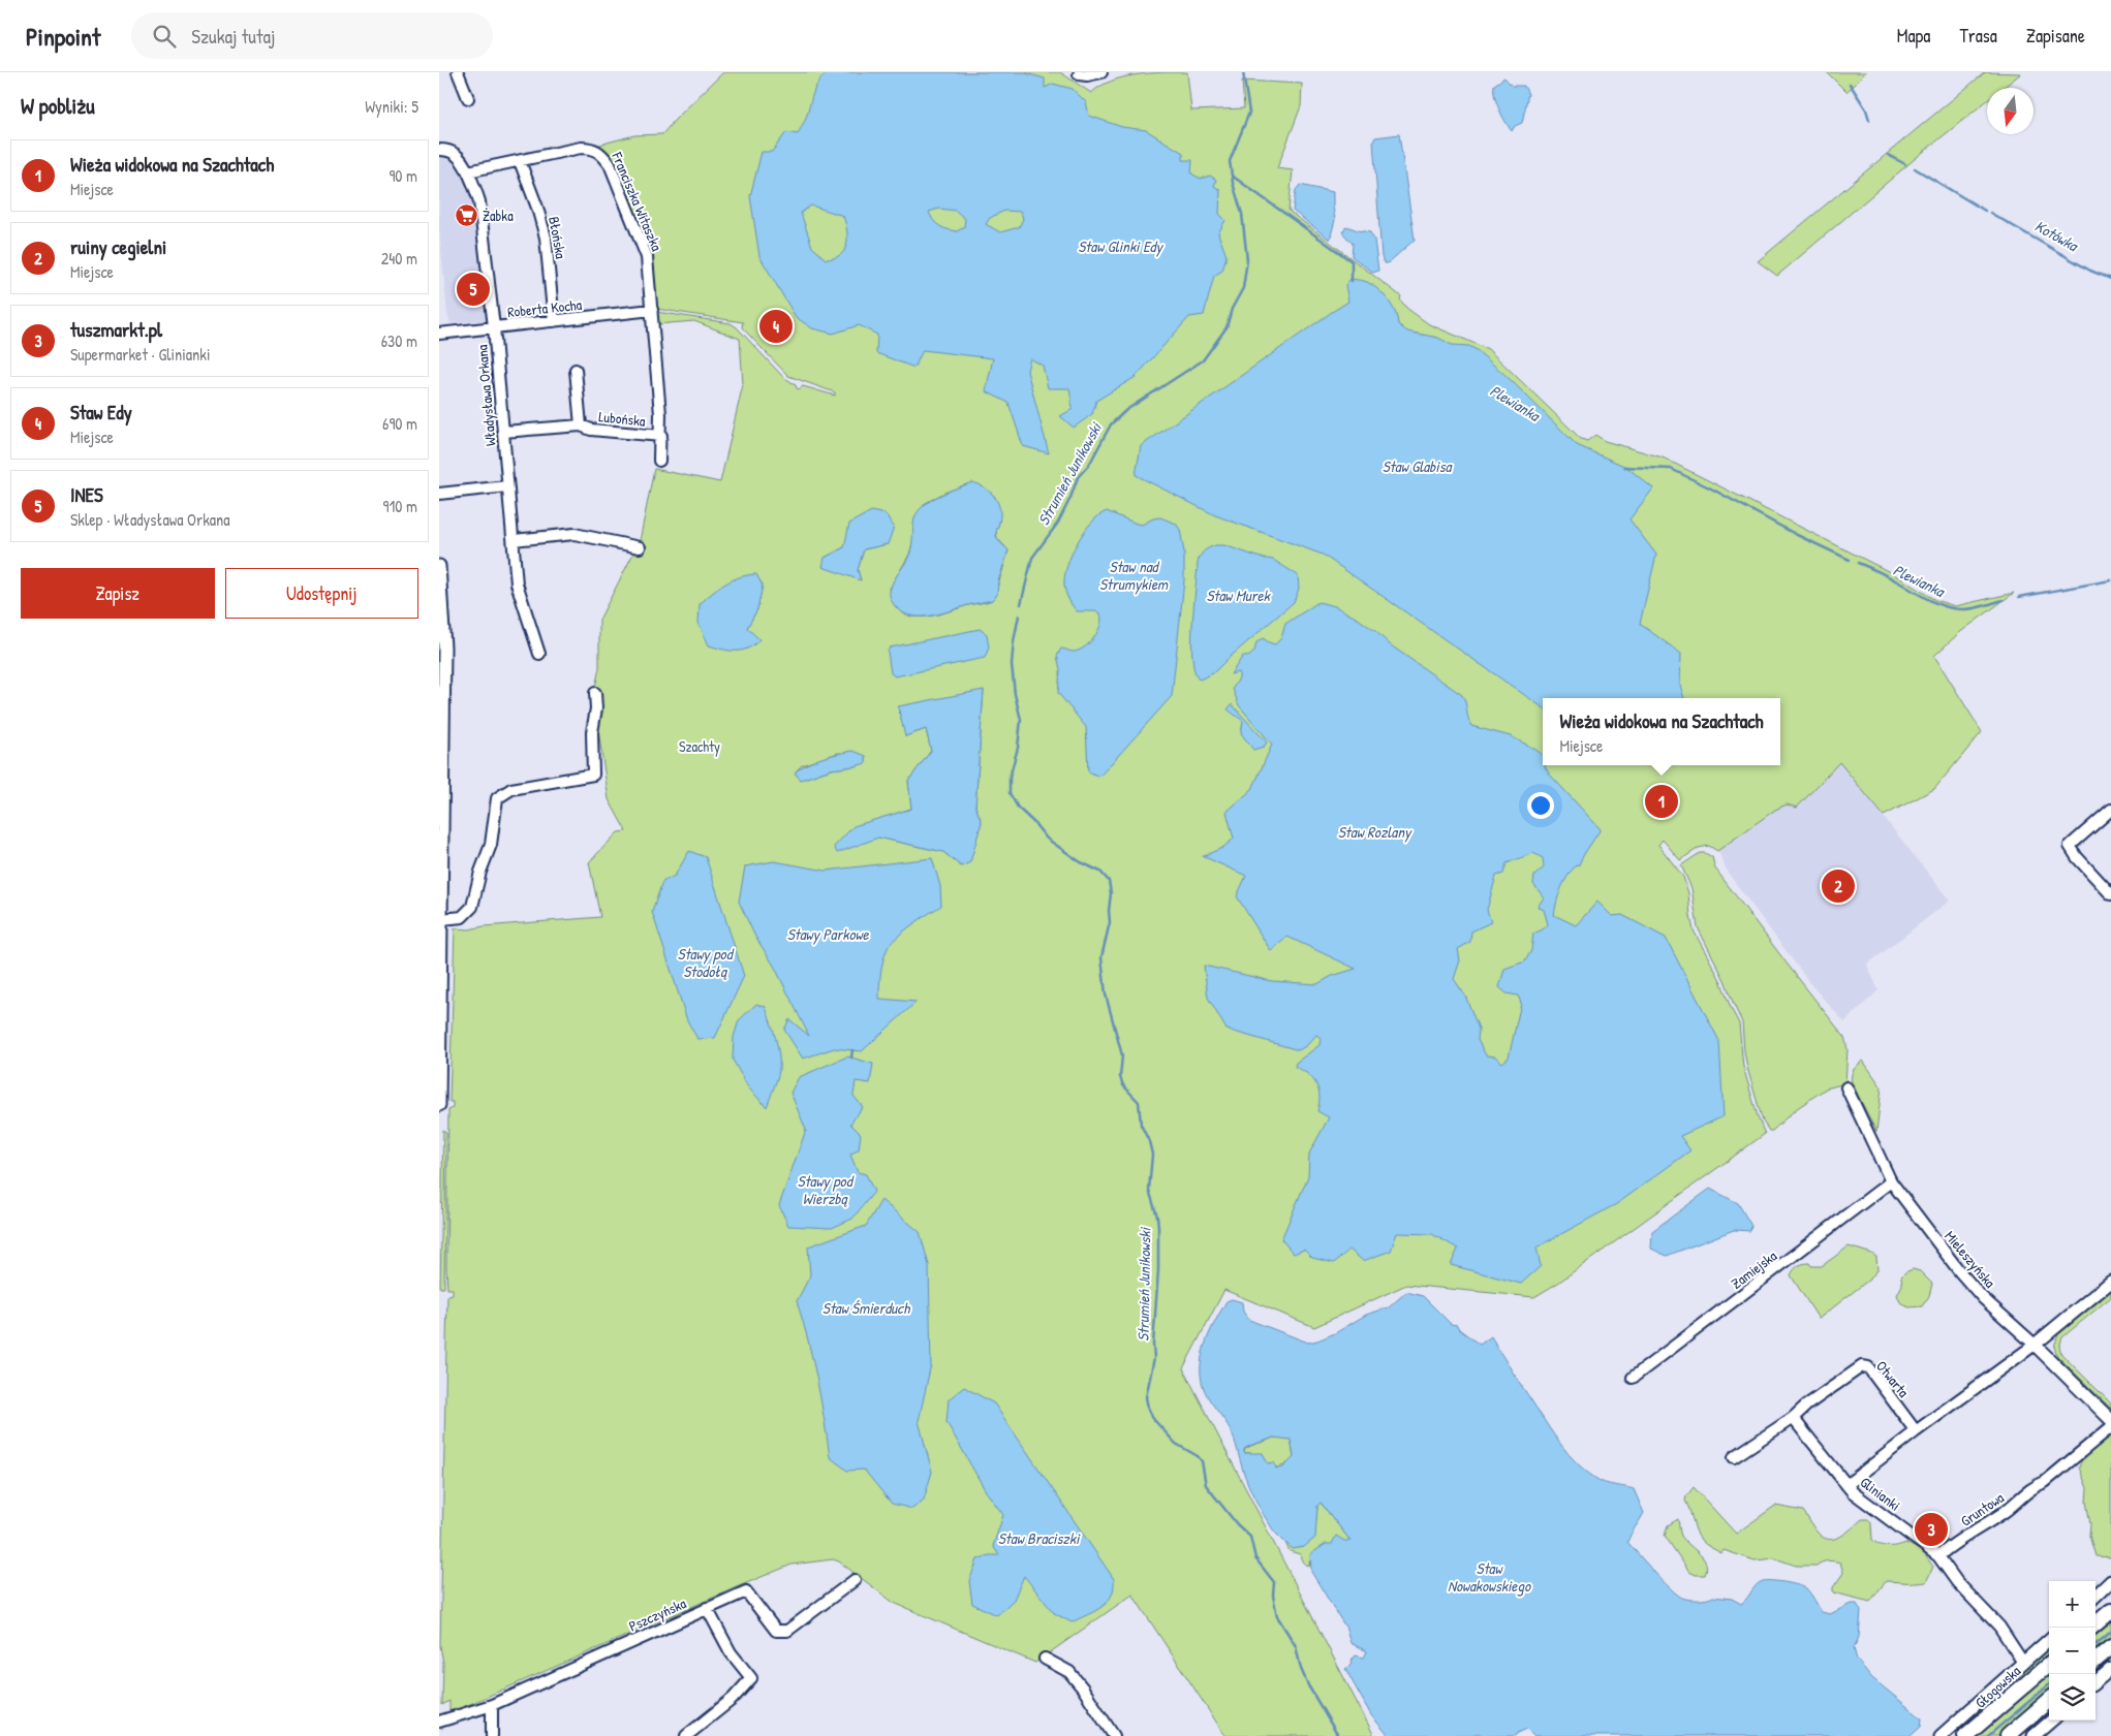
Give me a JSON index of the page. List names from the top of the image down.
{
  "streets": {
    "main road": ["Głogowska"],
    "street": [
      "Franciszka Witaszka",
      "Błońska",
      "Roberta Kocha",
      "Władysława Orkana",
      "Lubońska",
      "Mieleszyńska",
      "Zamiejska",
      "Otwarta",
      "Glinianki",
      "Gruntowa",
      "Pszczyńska"
    ]
  },
  "crossings": [
    ["Franciszka Witaszka", "Błońska"],
    ["Franciszka Witaszka", "Roberta Kocha"],
    ["Franciszka Witaszka", "Władysława Orkana"],
    ["Franciszka Witaszka", "Lubońska"],
    ["Błońska", "Roberta Kocha"],
    ["Roberta Kocha", "Władysława Orkana"],
    ["Władysława Orkana", "Lubońska"],
    ["Mieleszyńska", "Zamiejska"],
    ["Otwarta", "Glinianki"],
    ["Glinianki", "Gruntowa"],
    ["Glinianki", "Głogowska"]
  ],
  "water": [
    "Kotówka",
    "Staw Glinki Edy",
    "Plewianka",
    "Staw Glabisa",
    "Strumień Junikowski",
    "Staw nad Strumykiem",
    "Staw Murek",
    "Staw Rozlany",
    "Stawy Parkowe",
    "Stawy pod Stodołą",
    "Stawy pod Wierzbą",
    "Staw Śmierduch",
    "Staw Braciszki",
    "Staw Nowakowskiego"
  ],
  "parks": ["Szachty"],
  "places": {
    "supermarket": ["Żabka"]
  },
  "north": "bottom",
  "page": {
    "header": "Pinpoint",
    "search": "Szukaj tutaj",
    "nav": ["Mapa", "Trasa", "Zapisane"],
    "heading": ["W pobliżu", "Wyniki: 5"],
    "list": [
      {
        "mark": "1",
        "name": "Wieża widokowa na Szachtach",
        "note": "Miejsce",
        "value": "90 m"
      },
      {
        "mark": "2",
        "name": "ruiny cegielni",
        "note": "Miejsce",
        "value": "240 m"
      },
      {
        "mark": "3",
        "name": "tuszmarkt.pl",
        "note": "Supermarket · Glinianki",
        "value": "630 m"
      },
      {
        "mark": "4",
        "name": "Staw Edy",
        "note": "Miejsce",
        "value": "690 m"
      },
      {
        "mark": "5",
        "name": "INES",
        "note": "Sklep · Władysława Orkana",
        "value": "910 m"
      }
    ],
    "pins": [
      "5",
      "4",
      "1",
      "2",
      "3"
    ],
    "buttons": ["Zapisz", "Udostępnij"],
    "popup": ["Wieża widokowa na Szachtach", "Miejsce"],
    "map_buttons": ["+", "−"]
  }
}
